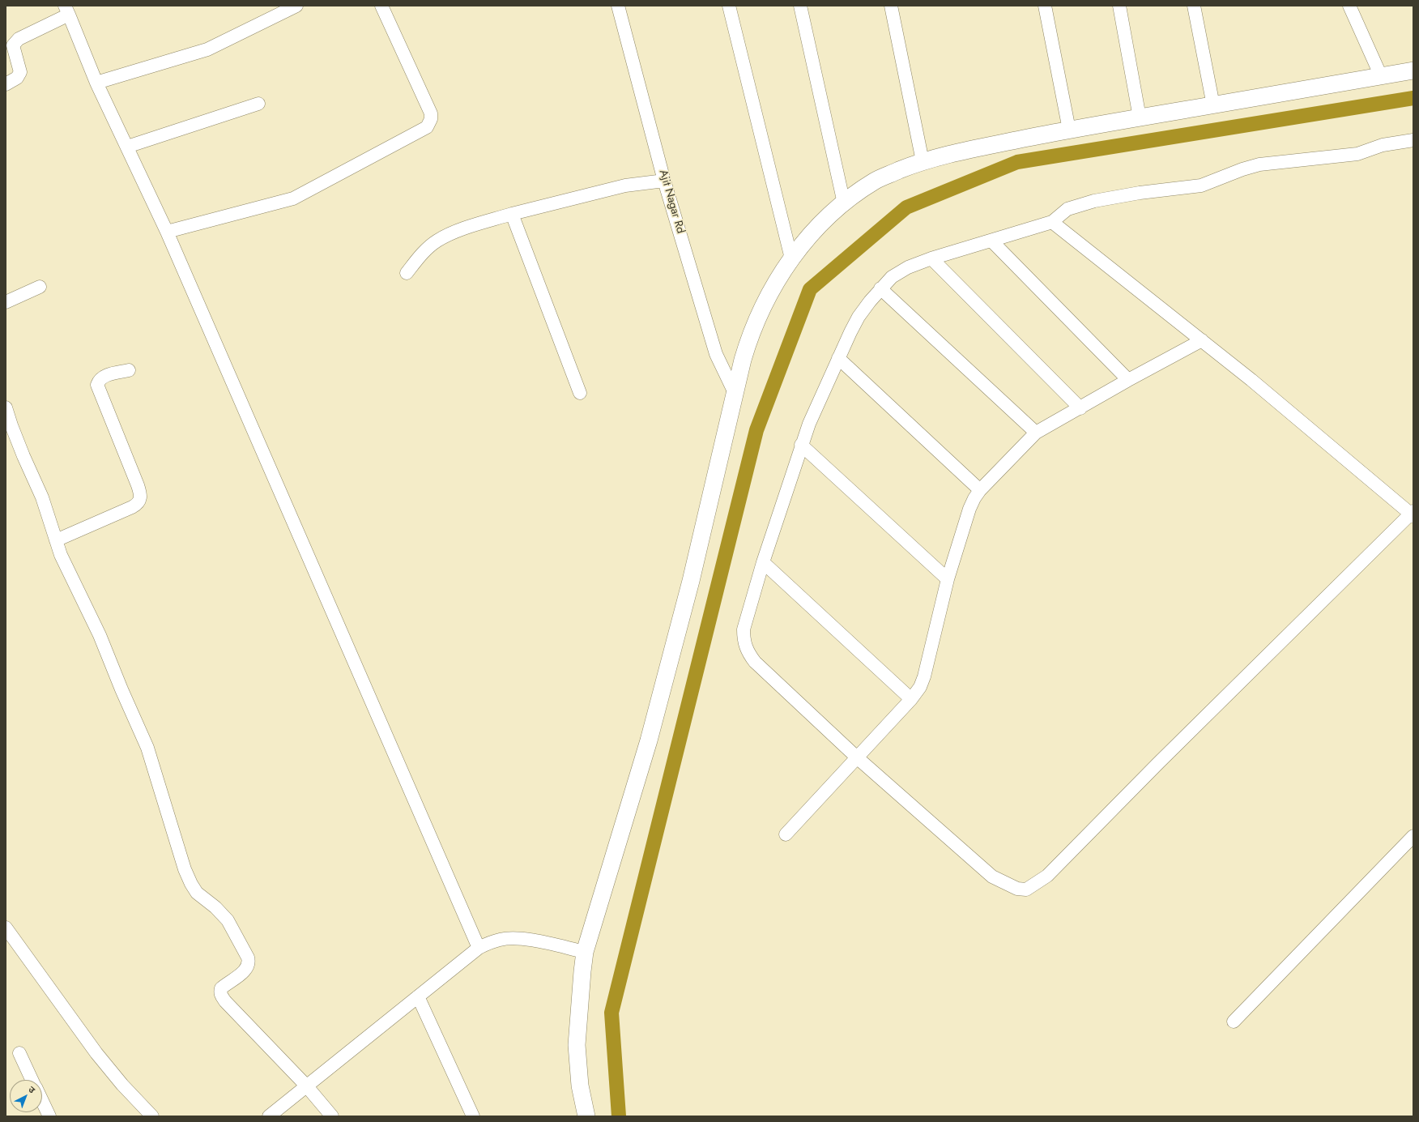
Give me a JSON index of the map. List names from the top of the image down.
{
  "streets": {
    "street": ["Ajit Nagar Rd"]
  },
  "north": "top right"
}
